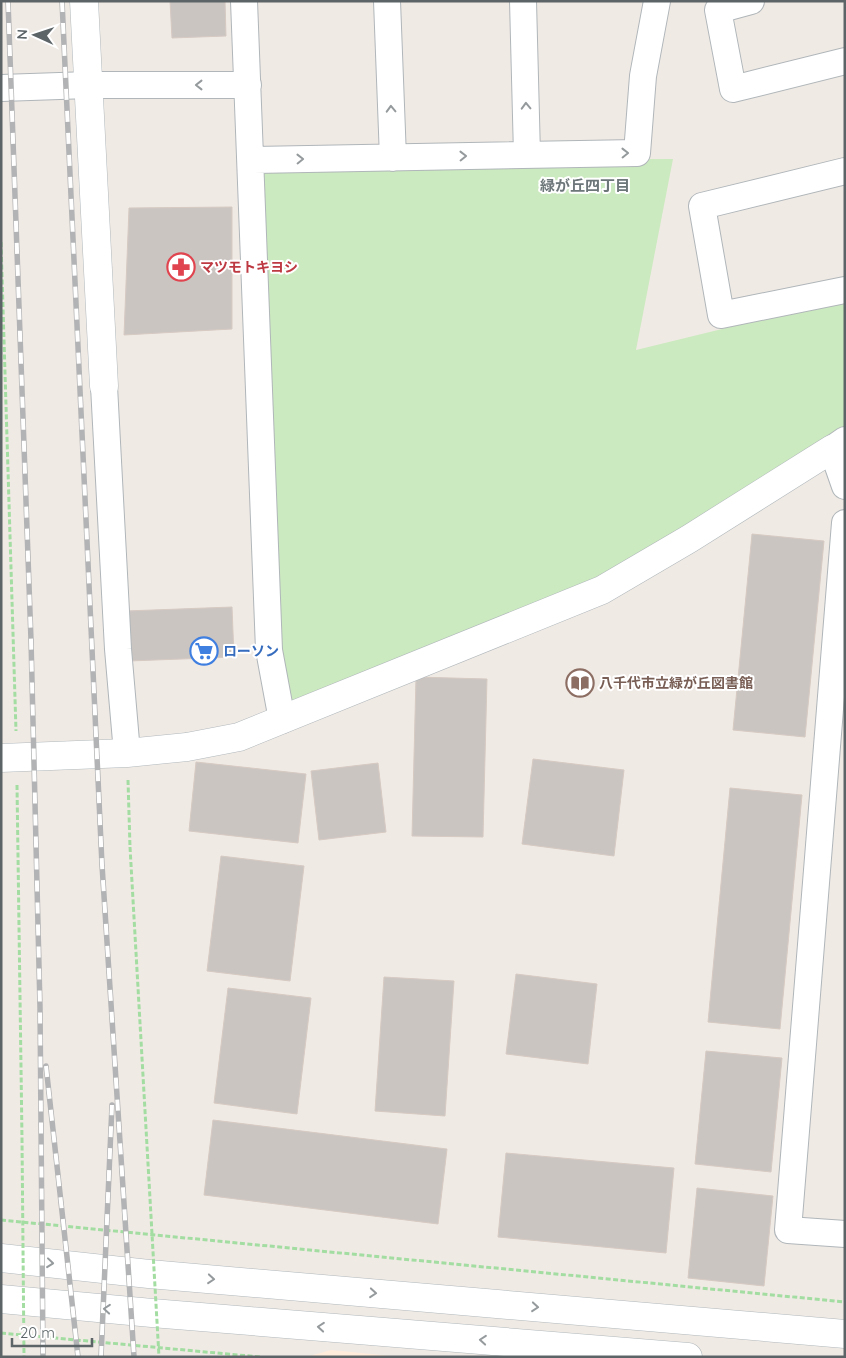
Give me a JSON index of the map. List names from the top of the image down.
{
  "districts": ["緑が丘四丁目"],
  "places": {
    "pharmacy": ["マツモトキヨシ"],
    "supermarket": ["ローソン"],
    "library": ["八千代市立緑が丘図書館"]
  },
  "scale_bar": "20 m",
  "north": "left"
}
